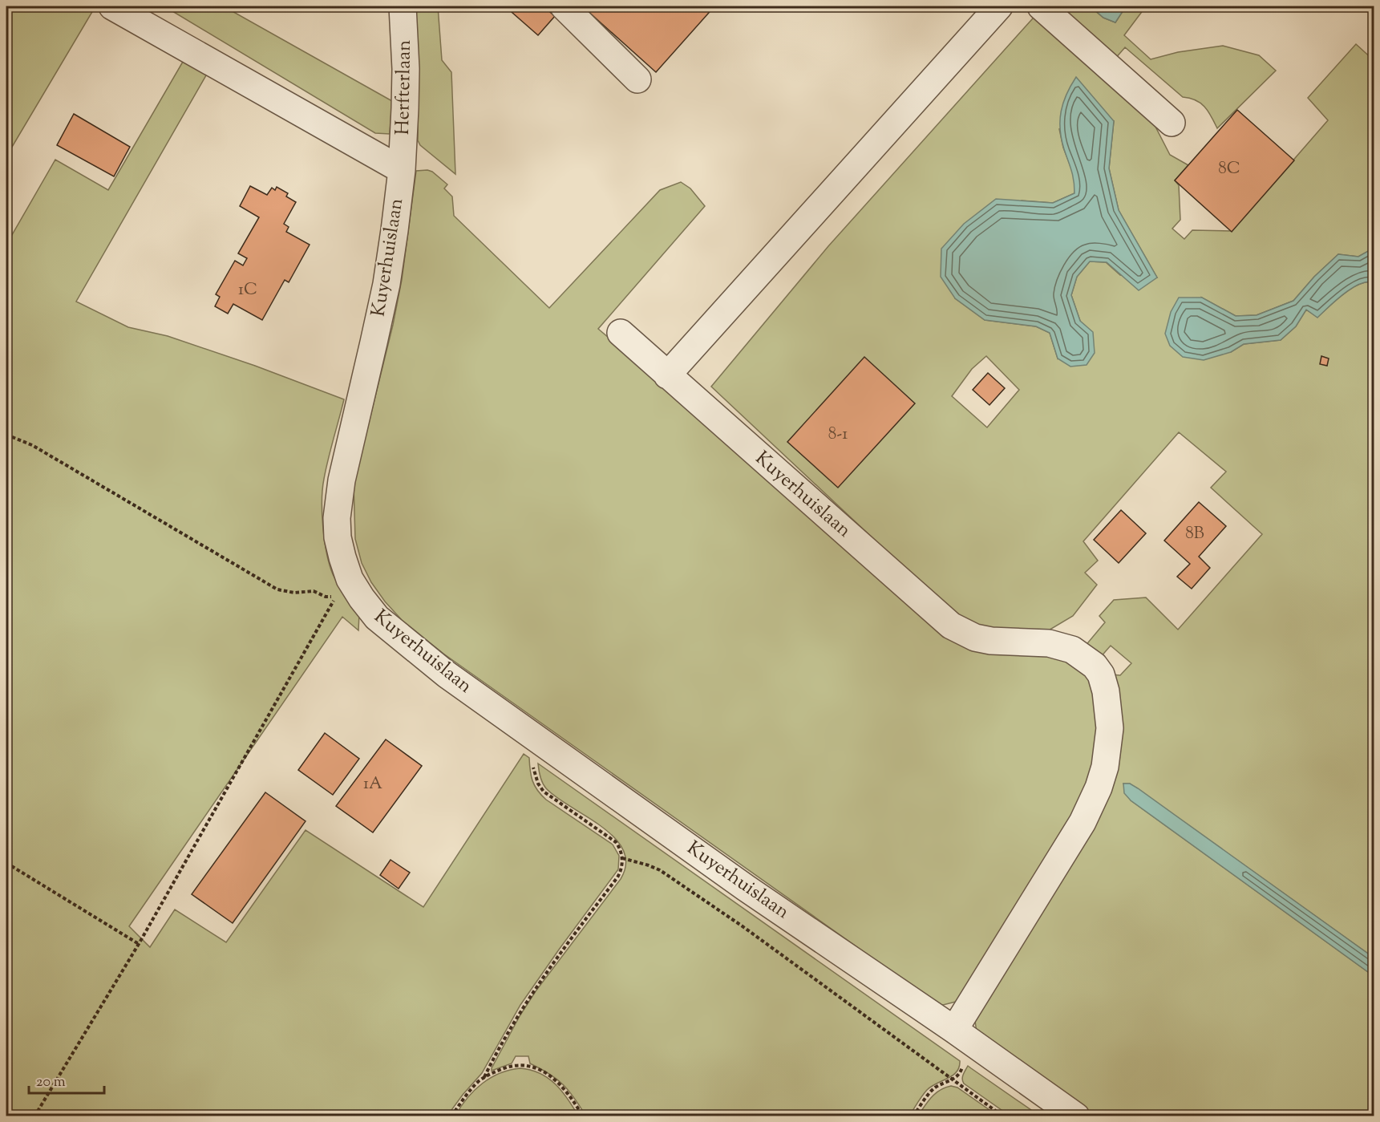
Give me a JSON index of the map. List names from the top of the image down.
{
  "streets": {
    "street": ["Herfterlaan", "Kuyerhuislaan"]
  },
  "crossings": [
    ["Herfterlaan", "Kuyerhuislaan"]
  ],
  "house_numbers": [
    "8C",
    "1C",
    "8-1",
    "8B",
    "1A"
  ],
  "scale_bar": "20 m"
}
